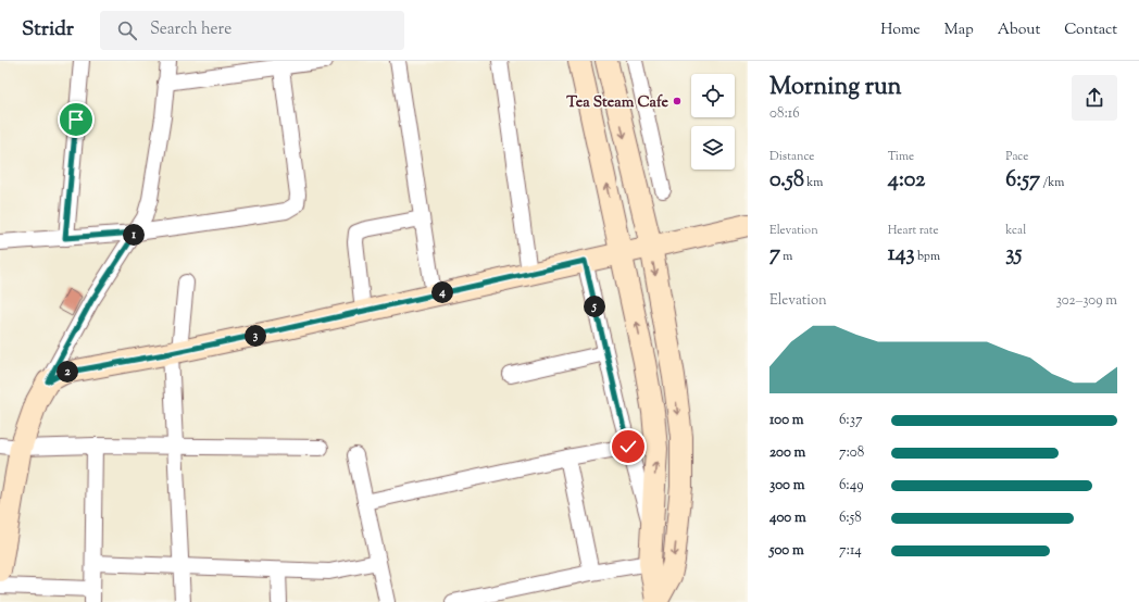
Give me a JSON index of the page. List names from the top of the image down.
{
  "places": ["Tea Steam Cafe"],
  "page": {
    "header": "Stridr",
    "search": "Search here",
    "nav": [
      "Home",
      "Map",
      "About",
      "Contact"
    ],
    "heading": ["Morning run", "08:16"],
    "stats": [
      ["Distance", "0.58 km"],
      ["Time", "4:02"],
      ["Pace", "6:57 /km"],
      ["Elevation", "7 m"],
      ["Heart rate", "143 bpm"],
      ["kcal", "35"]
    ],
    "pins": [
      "1",
      "4",
      "5",
      "3",
      "2"
    ],
    "chart": ["Elevation", "302–309 m"],
    "list": [
      {
        "name": "100 m",
        "note": "6:37"
      },
      {
        "name": "200 m",
        "note": "7:08"
      },
      {
        "name": "300 m",
        "note": "6:49"
      },
      {
        "name": "400 m",
        "note": "6:58"
      },
      {
        "name": "500 m",
        "note": "7:14"
      }
    ]
  }
}
